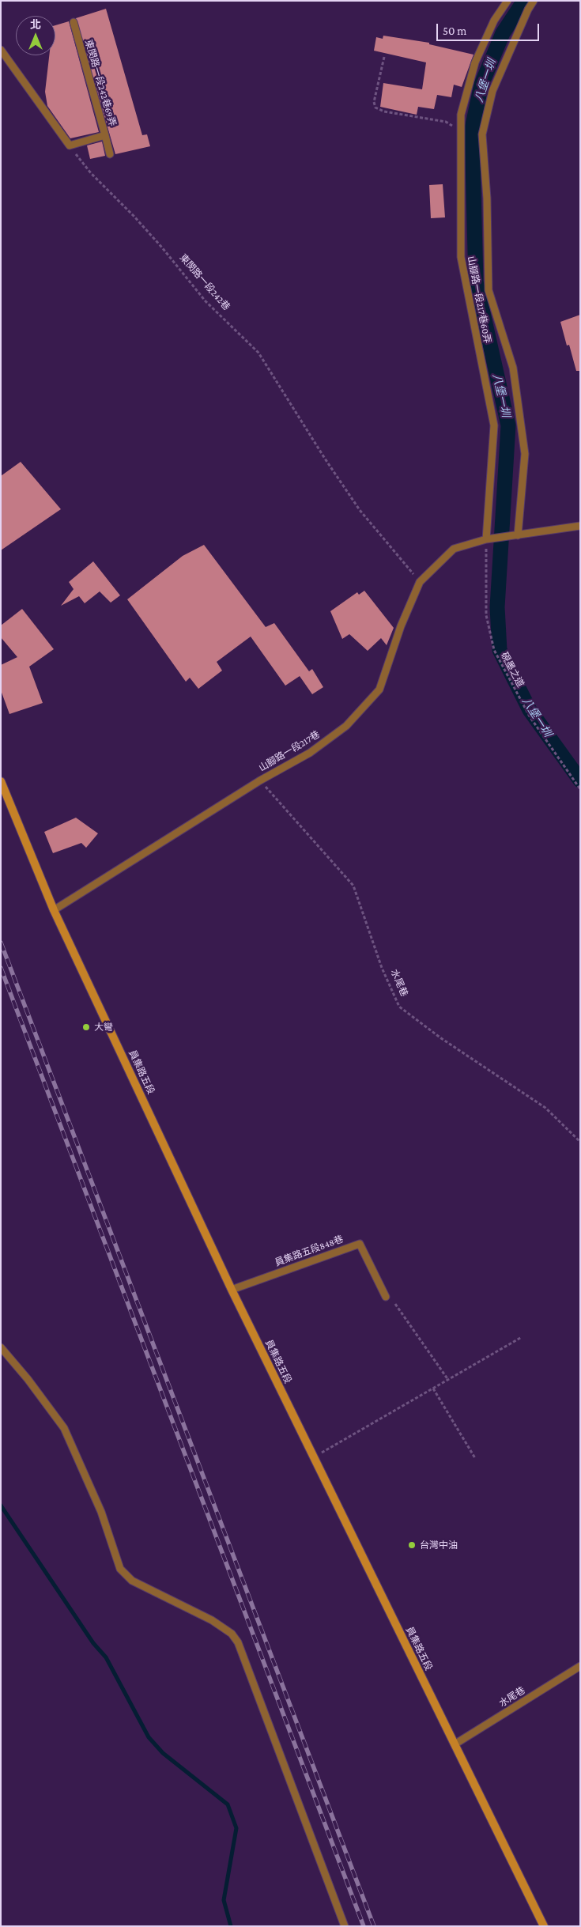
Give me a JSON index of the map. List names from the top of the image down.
{
  "streets": {
    "main road": ["員集路五段"],
    "lane": [
      "東閔路一段242巷69弄",
      "山腳路一段217巷60弄",
      "山腳路一段217巷",
      "水尾巷",
      "員集路五段848巷"
    ],
    "path": ["東閔路一段242巷", "硯墨之道"]
  },
  "crossings": [
    ["東閔路一段242巷69弄", "東閔路一段242巷"],
    ["東閔路一段242巷", "山腳路一段217巷"],
    ["山腳路一段217巷60弄", "硯墨之道"],
    ["山腳路一段217巷60弄", "山腳路一段217巷"],
    ["硯墨之道", "山腳路一段217巷"],
    ["山腳路一段217巷", "水尾巷"],
    ["山腳路一段217巷", "員集路五段"],
    ["水尾巷", "員集路五段"],
    ["員集路五段", "員集路五段848巷"]
  ],
  "water": ["八堡一圳"],
  "places": ["大彎", "台灣中油"],
  "scale_bar": "50 m",
  "north": "top"
}
